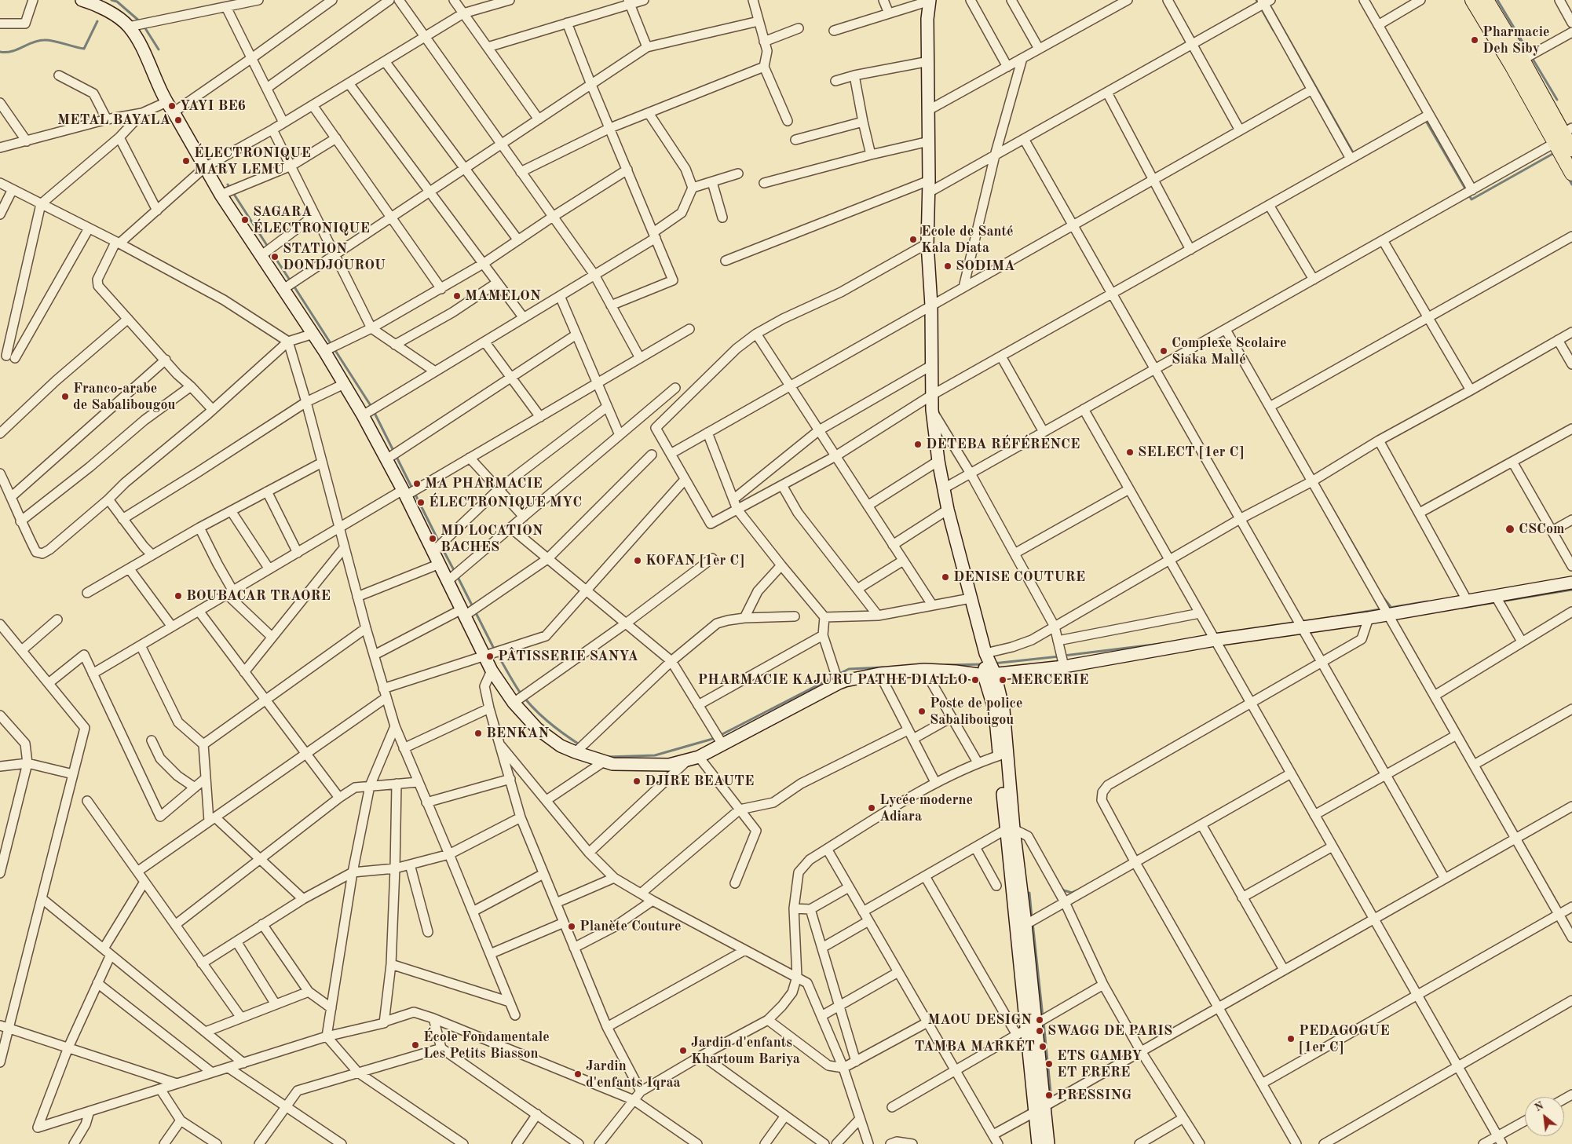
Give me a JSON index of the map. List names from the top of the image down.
{
  "places": [
    "Pharmacie Deh Siby",
    "YAYI BE6",
    "METAL BAYALA",
    "ÉLECTRONIQUE MARY LEMU",
    "SAGARA ÉLECTRONIQUE",
    "Ecole de Santé Kala Diata",
    "STATION DONDJOUROU",
    "SODIMA",
    "MAMELON",
    "Complexe Scolaire Siaka Mallé",
    "Franco-arabe de Sabalibougou",
    "DETEBA RÉFÉRENCE",
    "SELECT [1er C]",
    "MA PHARMACIE",
    "ÉLECTRONIQUE MYC",
    "CSCom",
    "MD LOCATION BACHES",
    "KOFAN [1er C]",
    "DENISE COUTURE",
    "BOUBACAR TRAORE",
    "PÂTISSERIE SANYA",
    "PHARMACIE KAJURU PATHE DIALLO",
    "MERCERIE",
    "Poste de police Sabalibougou",
    "BENKAN",
    "DJIRE BEAUTE",
    "Lycée moderne Adiara",
    "Planète Couture",
    "MAOU DESIGN",
    "SWAGG DE PARIS",
    "PEDAGOGUE [1er C]",
    "École Fondamentale Les Petits Biasson",
    "TAMBA MARKET",
    "Jardin d'enfants Khartoum Bariya",
    "ETS GAMBY ET FRERE",
    "Jardin d'enfants Iqraa",
    "PRESSING"
  ],
  "north": "top left"
}
